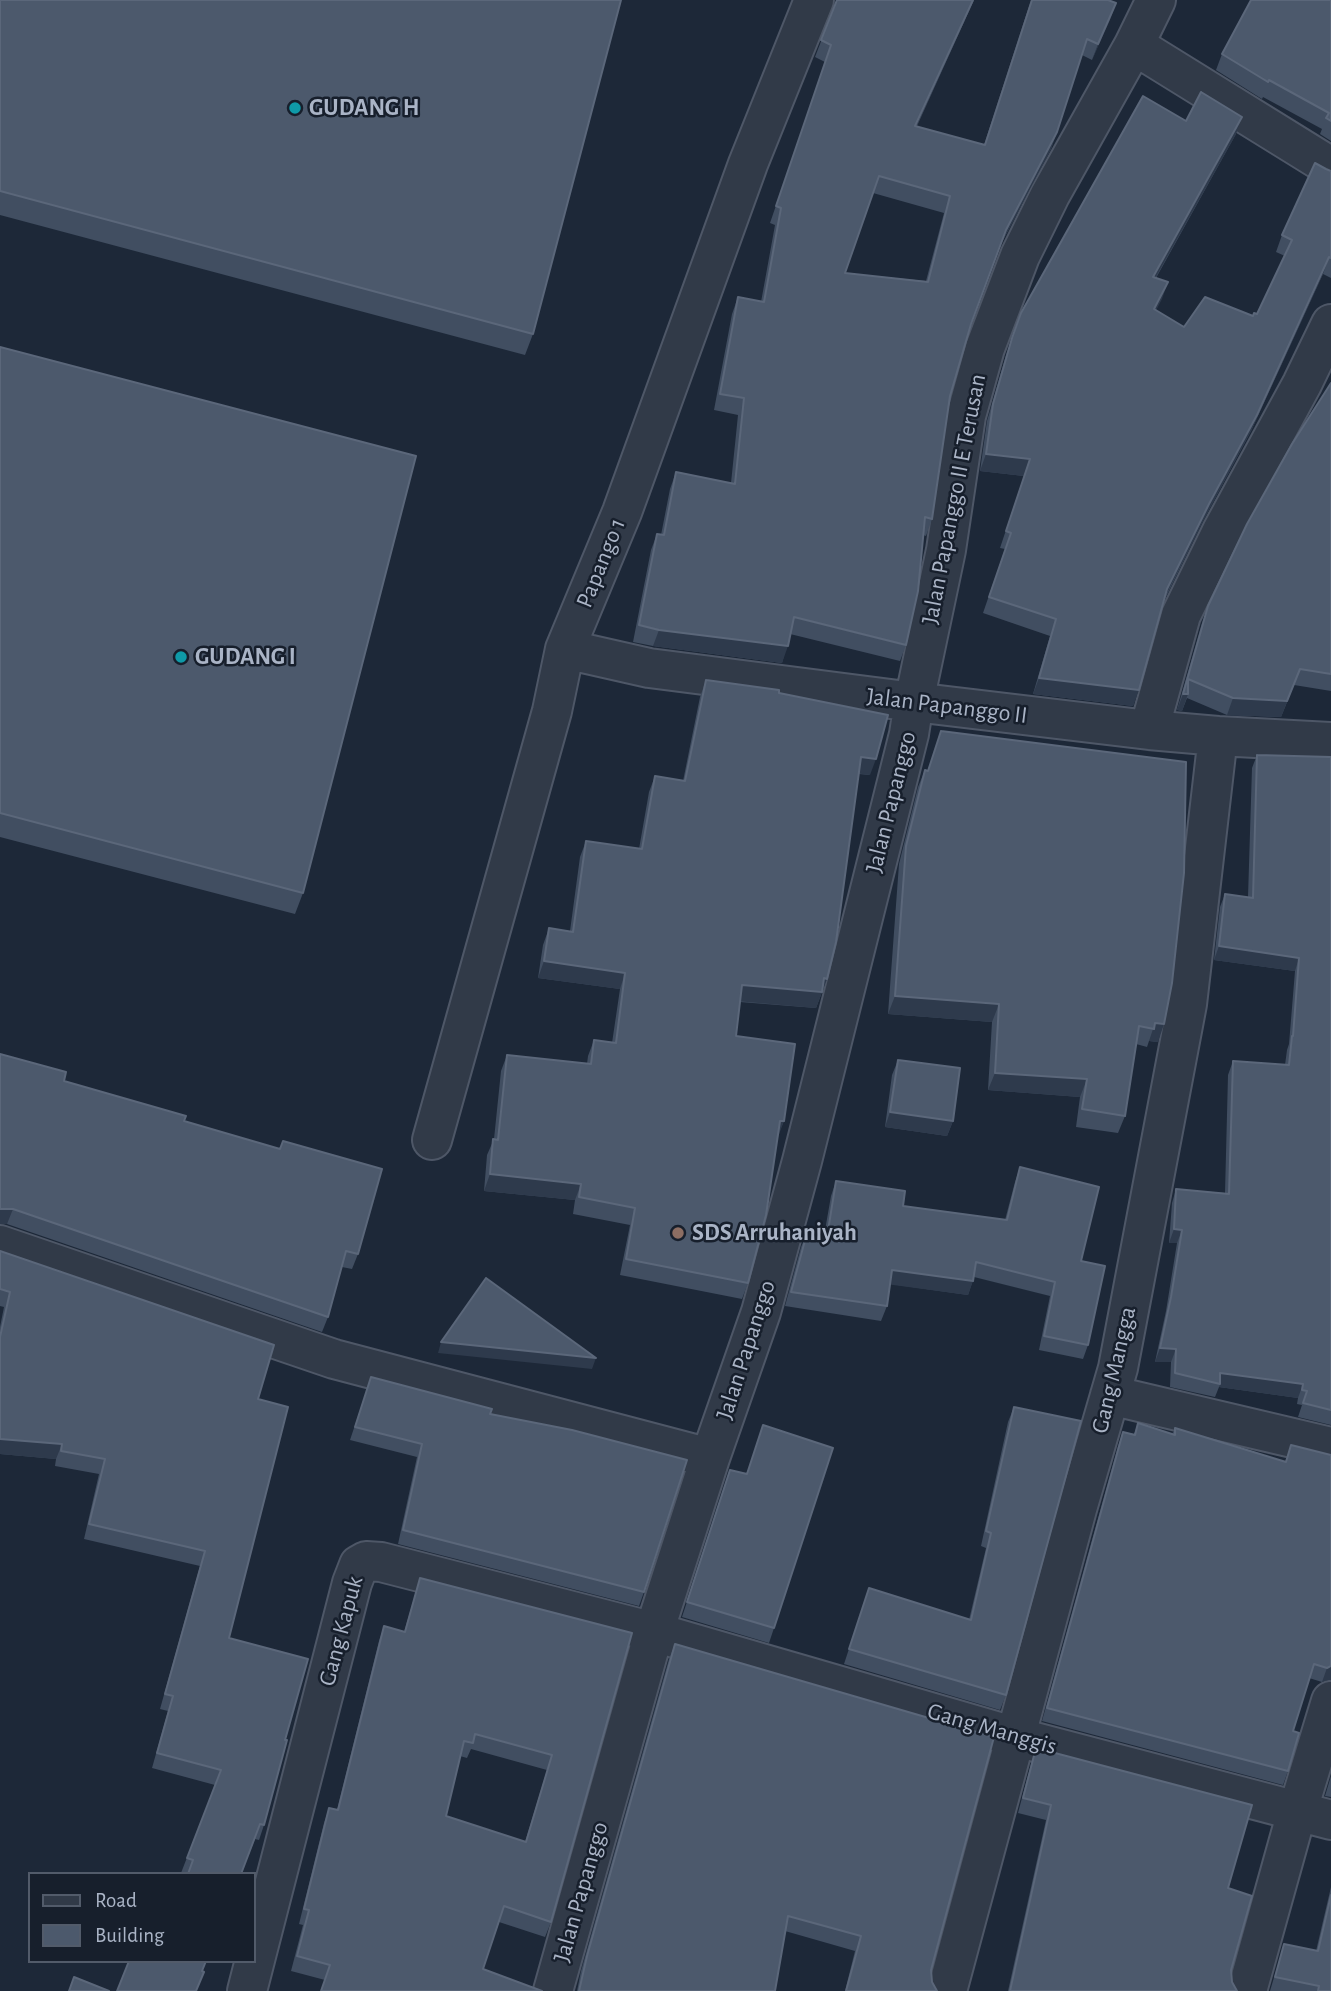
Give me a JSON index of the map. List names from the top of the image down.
{
  "streets": {
    "street": [
      "Jalan Papanggo II E Terusan",
      "Papango 1",
      "Jalan Papanggo II",
      "Jalan Papanggo",
      "Gang Mangga",
      "Gang Kapuk",
      "Gang Manggis"
    ]
  },
  "crossings": [
    ["Jalan Papanggo II E Terusan", "Jalan Papanggo II"],
    ["Jalan Papanggo II E Terusan", "Jalan Papanggo"],
    ["Papango 1", "Jalan Papanggo II"],
    ["Jalan Papanggo II", "Jalan Papanggo"],
    ["Jalan Papanggo II", "Gang Mangga"],
    ["Jalan Papanggo", "Gang Kapuk"],
    ["Jalan Papanggo", "Gang Manggis"],
    ["Gang Mangga", "Gang Manggis"],
    ["Gang Kapuk", "Gang Manggis"]
  ],
  "places": ["GUDANG H", "GUDANG I", "SDS Arruhaniyah"],
  "legend": ["Road", "Building"]
}
